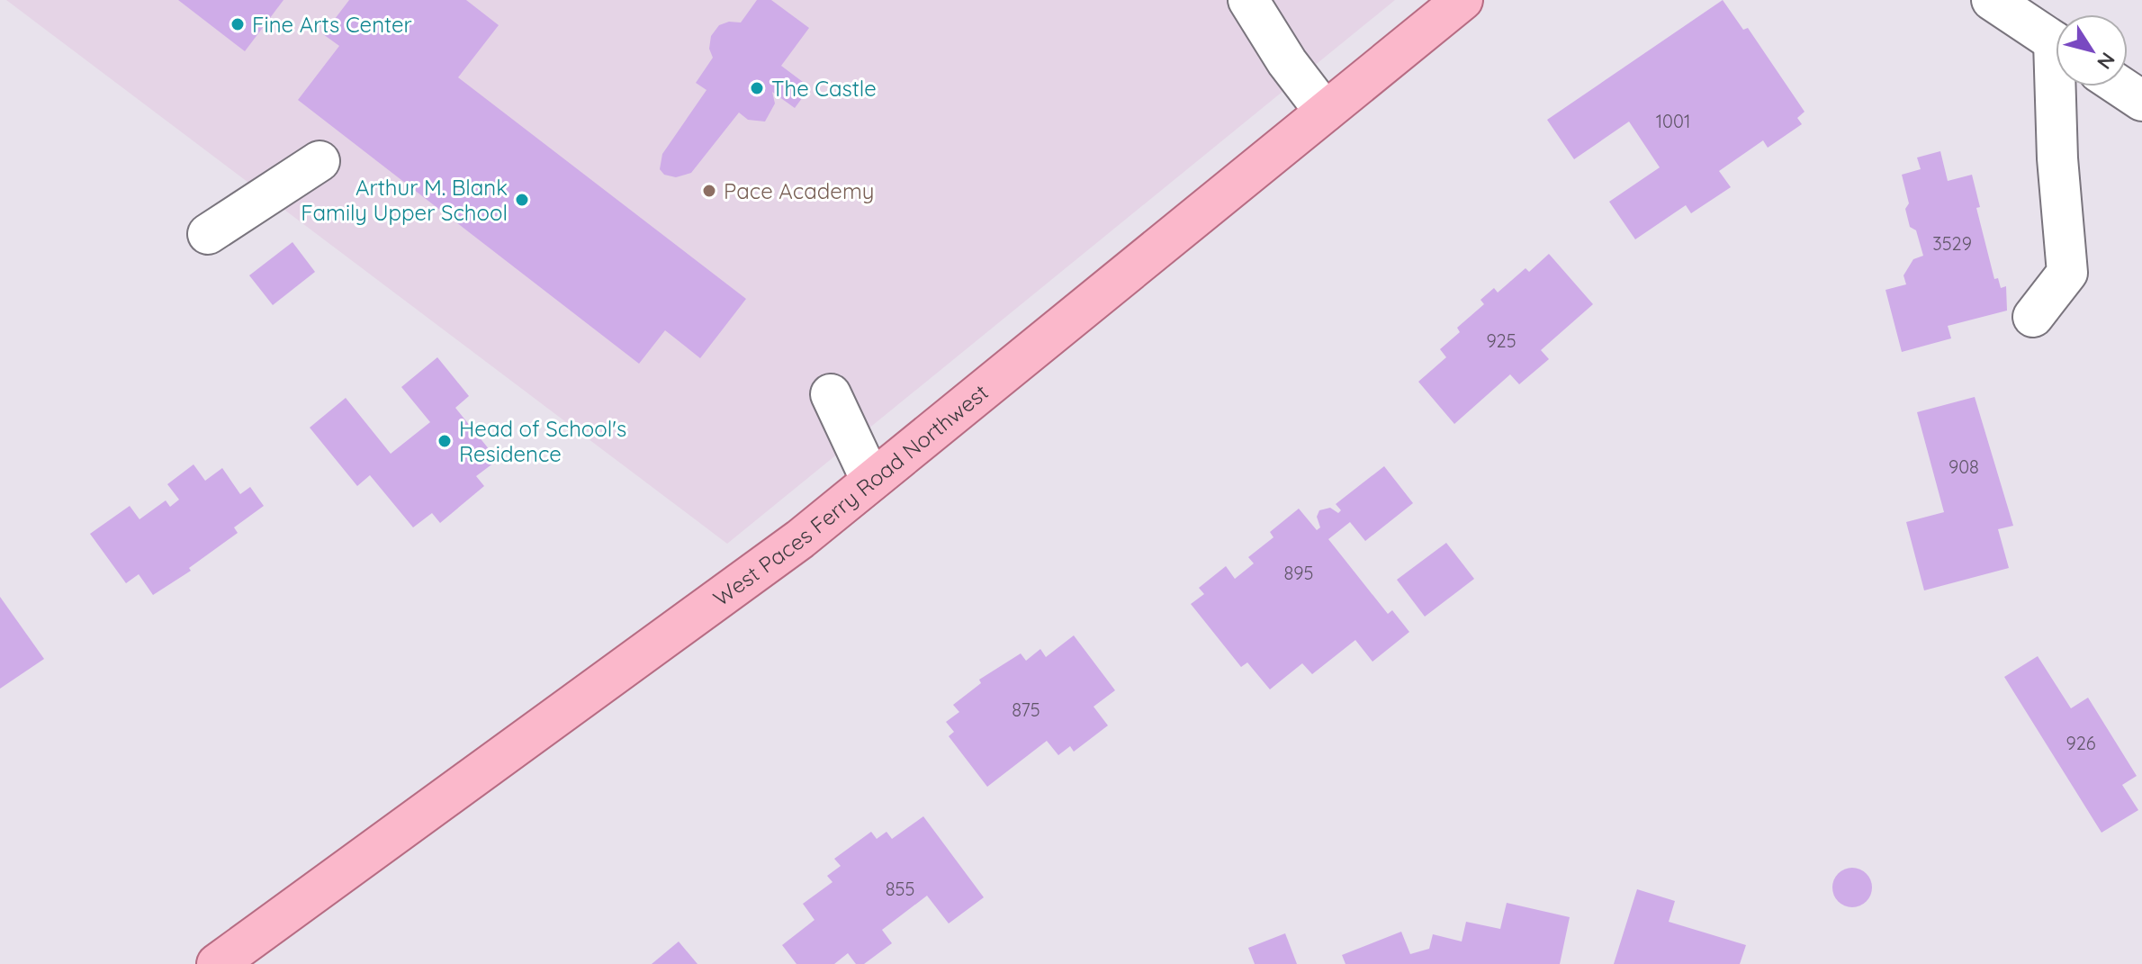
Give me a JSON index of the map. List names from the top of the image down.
{
  "streets": {
    "main road": ["West Paces Ferry Road Northwest"]
  },
  "places": [
    "Fine Arts Center",
    "The Castle",
    "Pace Academy",
    "Arthur M. Blank Family Upper School",
    "Head of School's Residence"
  ],
  "house_numbers": [
    "1001",
    "3529",
    "925",
    "908",
    "895",
    "875",
    "926",
    "855"
  ],
  "north": "bottom right"
}
